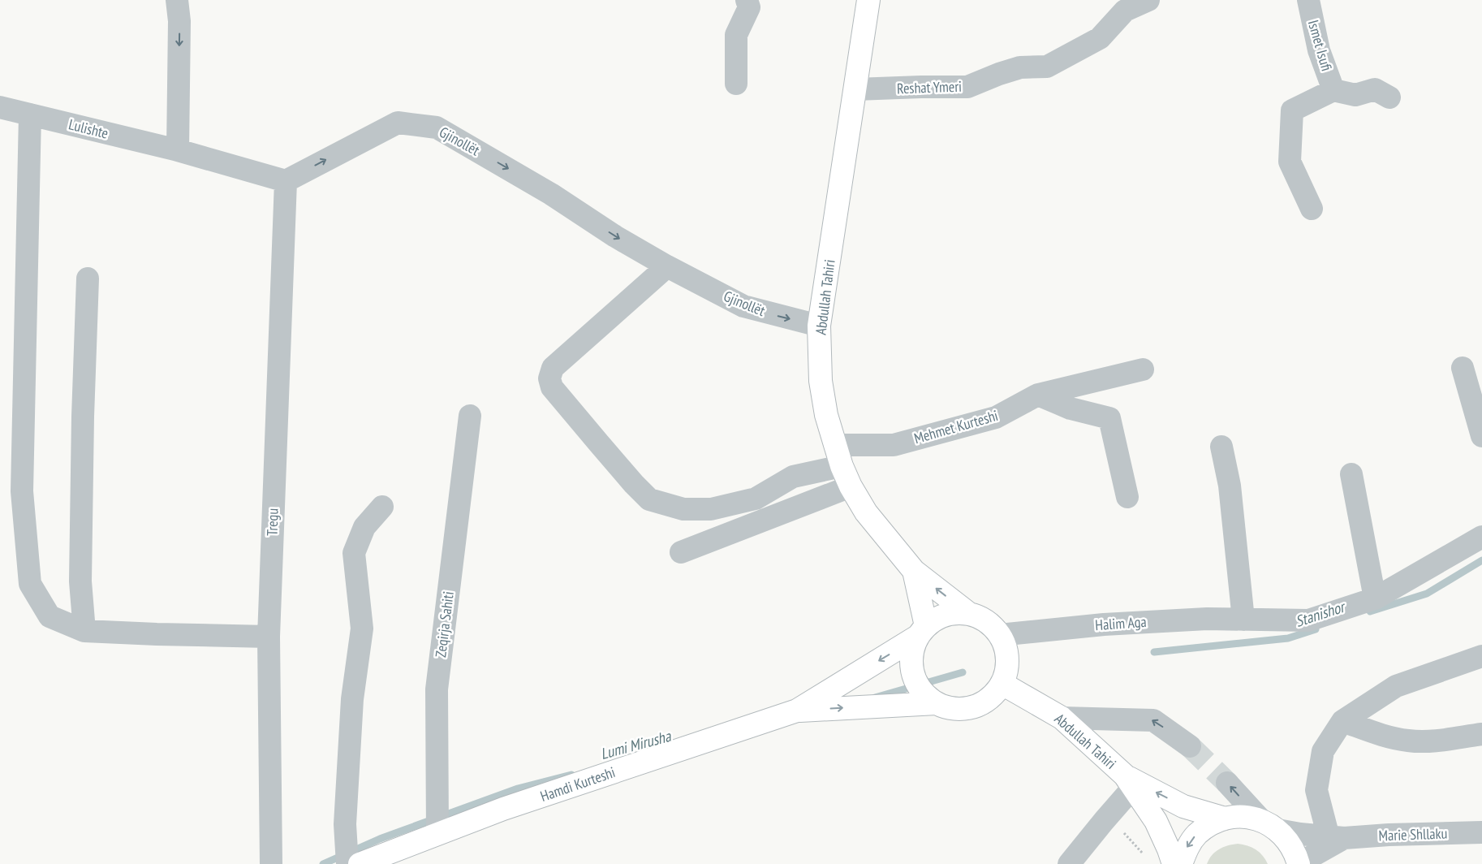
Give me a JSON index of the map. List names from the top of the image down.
{
  "streets": {
    "main road": ["Abdullah Tahiri", "Hamdi Kurteshi"],
    "street": [
      "Ismet Isufi",
      "Reshat Ymeri",
      "Lulishte",
      "Gjinollët",
      "Mehmet Kurteshi",
      "Tregu",
      "Halim Aga",
      "Zeqirja Sahiti",
      "Marie Shllaku"
    ]
  },
  "crossings": [
    ["Reshat Ymeri", "Abdullah Tahiri"],
    ["Gjinollët", "Abdullah Tahiri"],
    ["Gjinollët", "Mehmet Kurteshi"],
    ["Gjinollët", "Tregu"],
    ["Abdullah Tahiri", "Mehmet Kurteshi"],
    ["Abdullah Tahiri", "Halim Aga"],
    ["Abdullah Tahiri", "Hamdi Kurteshi"],
    ["Halim Aga", "Hamdi Kurteshi"],
    ["Zeqirja Sahiti", "Hamdi Kurteshi"]
  ],
  "one_way": ["Gjinollët"],
  "water": ["Stanishor", "Lumi Mirusha"]
}
